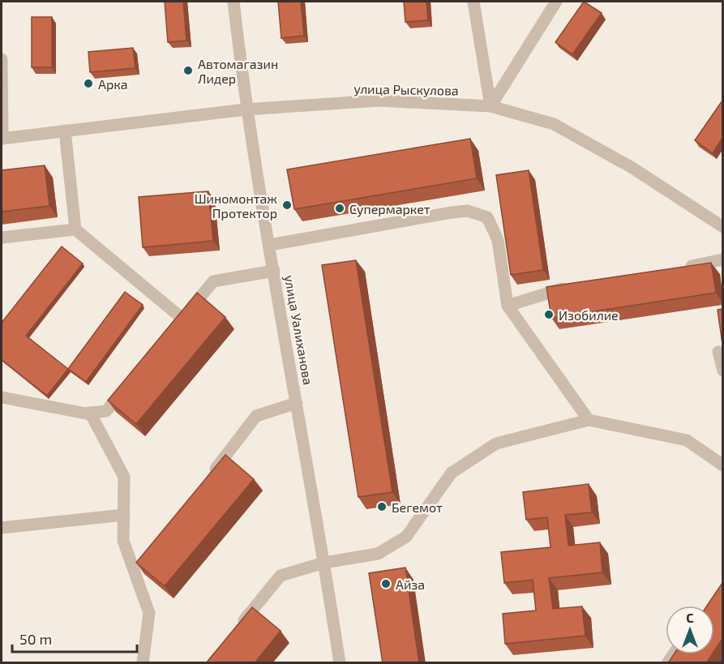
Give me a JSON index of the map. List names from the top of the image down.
{
  "streets": {
    "street": ["улица Рыскулова", "улица Уалиханова"]
  },
  "crossings": [
    ["улица Рыскулова", "улица Уалиханова"]
  ],
  "places": [
    "Автомагазин Лидер",
    "Арка",
    "Шиномонтаж Протектор",
    "Супермаркет",
    "Изобилие",
    "Бегемот",
    "Айза"
  ],
  "scale_bar": "50 m",
  "north": "top"
}
